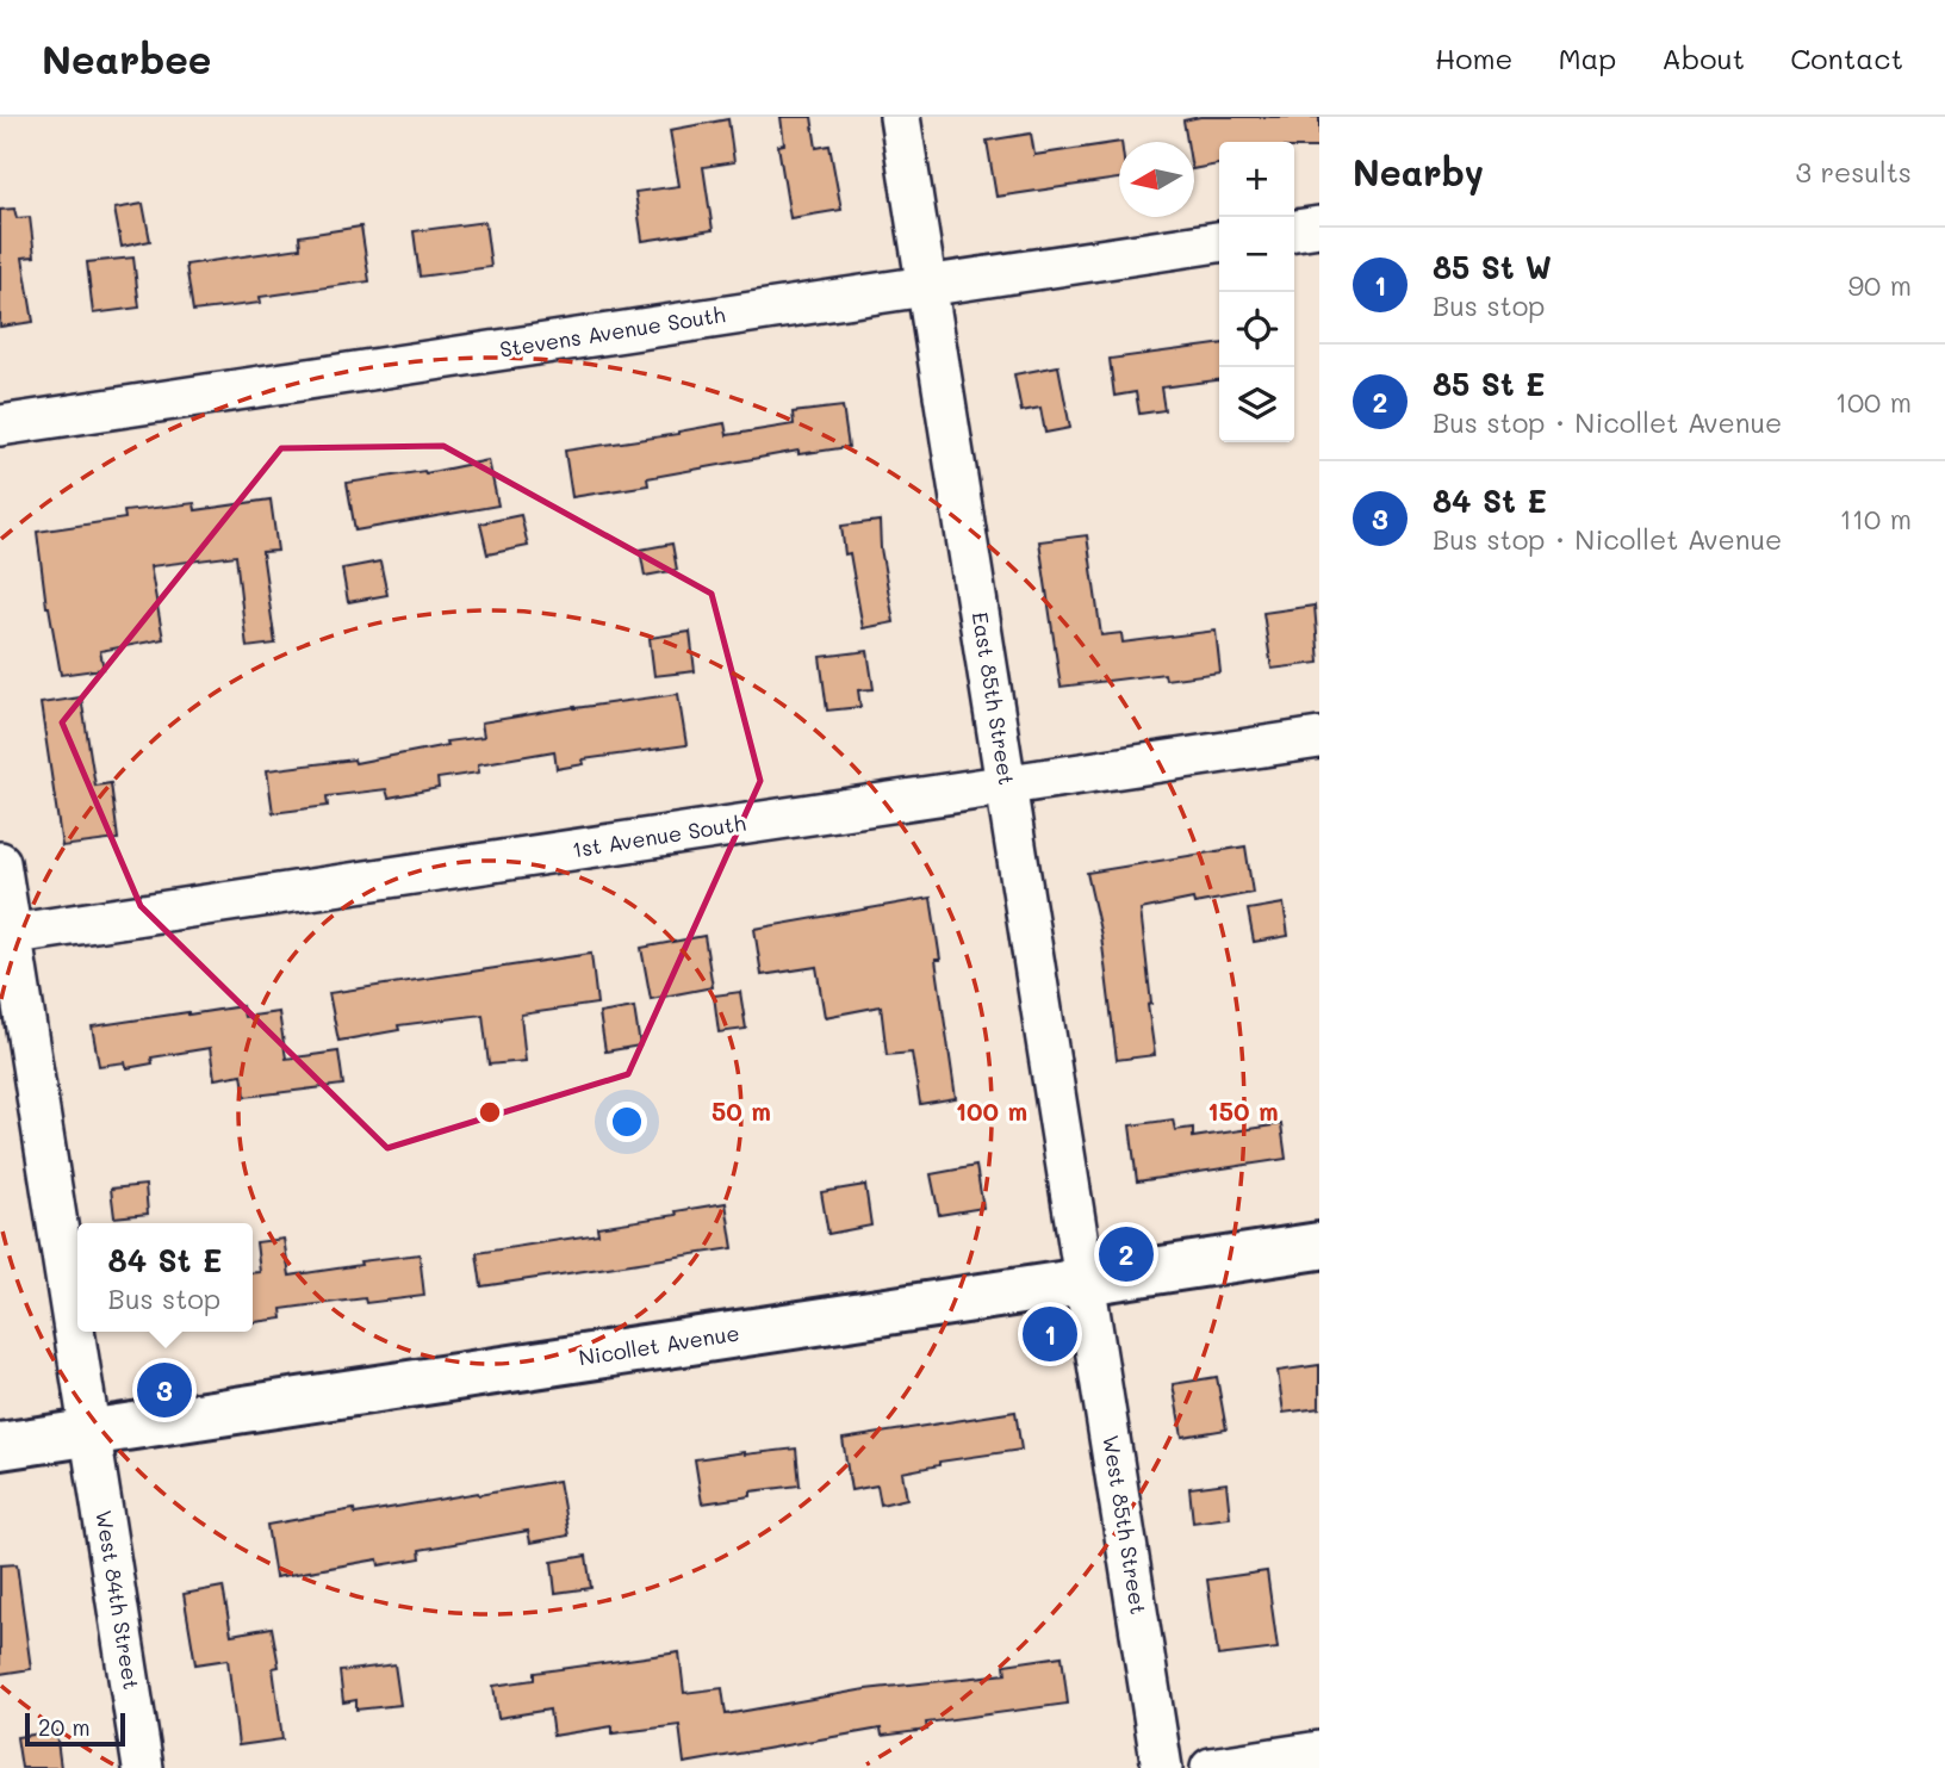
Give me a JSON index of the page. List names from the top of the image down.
{
  "streets": {
    "main road": ["Nicollet Avenue"],
    "street": [
      "Stevens Avenue South",
      "East 85th Street",
      "1st Avenue South",
      "West 85th Street",
      "West 84th Street"
    ]
  },
  "crossings": [
    ["Stevens Avenue South", "East 85th Street"],
    ["East 85th Street", "1st Avenue South"],
    ["East 85th Street", "Nicollet Avenue"],
    ["East 85th Street", "West 85th Street"],
    ["1st Avenue South", "West 84th Street"],
    ["Nicollet Avenue", "West 85th Street"],
    ["Nicollet Avenue", "West 84th Street"]
  ],
  "scale_bar": "20 m",
  "north": "left",
  "page": {
    "header": "Nearbee",
    "nav": [
      "Home",
      "Map",
      "About",
      "Contact"
    ],
    "heading": ["Nearby", "3 results"],
    "map_buttons": ["+", "−"],
    "list": [
      {
        "mark": "1",
        "name": "85 St W",
        "note": "Bus stop",
        "value": "90 m"
      },
      {
        "mark": "2",
        "name": "85 St E",
        "note": "Bus stop · Nicollet Avenue",
        "value": "100 m"
      },
      {
        "mark": "3",
        "name": "84 St E",
        "note": "Bus stop · Nicollet Avenue",
        "value": "110 m"
      }
    ],
    "pins": ["2", "1", "3"],
    "popup": ["84 St E", "Bus stop"],
    "scale": "20 m"
  },
  "rings": ["50 m", "100 m", "150 m"]
}
